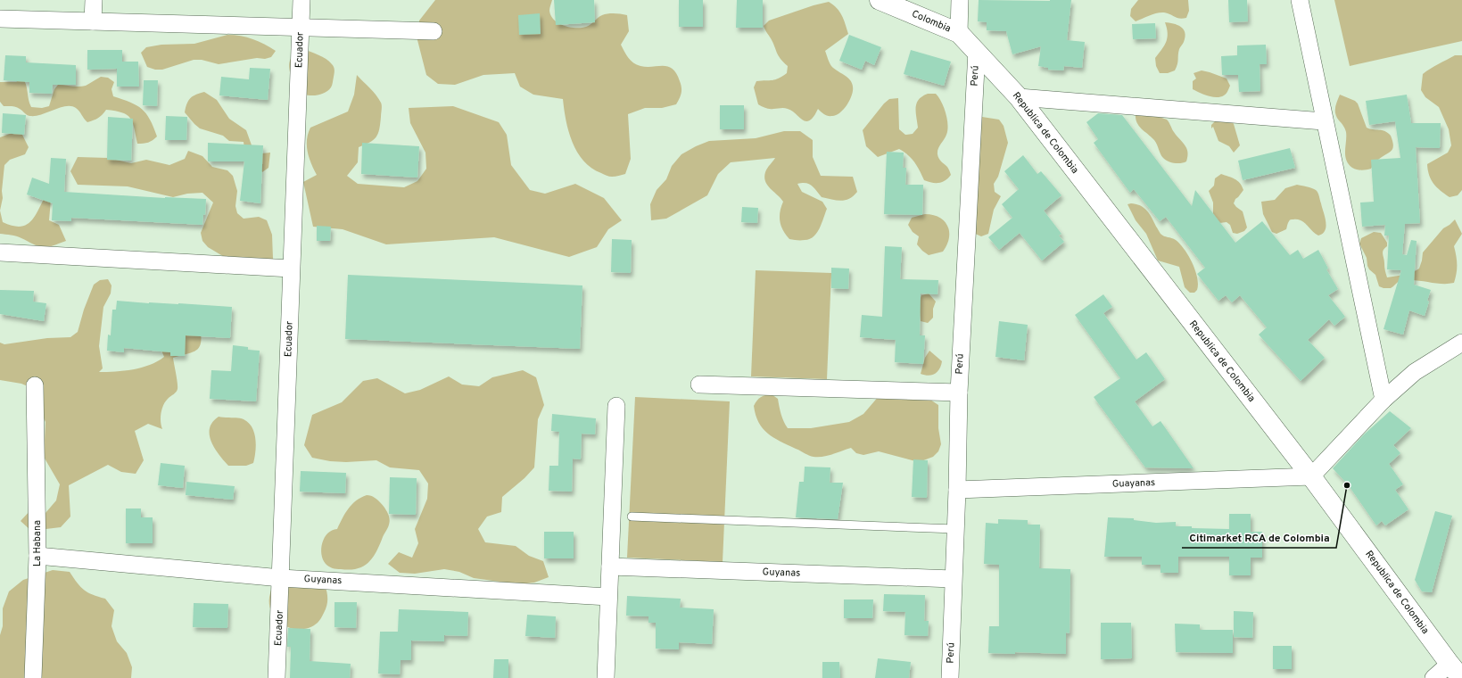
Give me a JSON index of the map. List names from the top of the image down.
{
  "streets": {
    "street": [
      "Colombia",
      "Ecuador",
      "Perú",
      "Republica de Colombia",
      "Guayanas",
      "La Habana",
      "Guyanas"
    ]
  },
  "crossings": [
    ["Colombia", "Perú"],
    ["Colombia", "Republica de Colombia"],
    ["Ecuador", "Guyanas"],
    ["Perú", "Republica de Colombia"],
    ["Perú", "Guayanas"],
    ["Perú", "Guyanas"],
    ["Republica de Colombia", "Guayanas"],
    ["La Habana", "Guyanas"]
  ],
  "places": ["Citimarket RCA de Colombia"]
}
